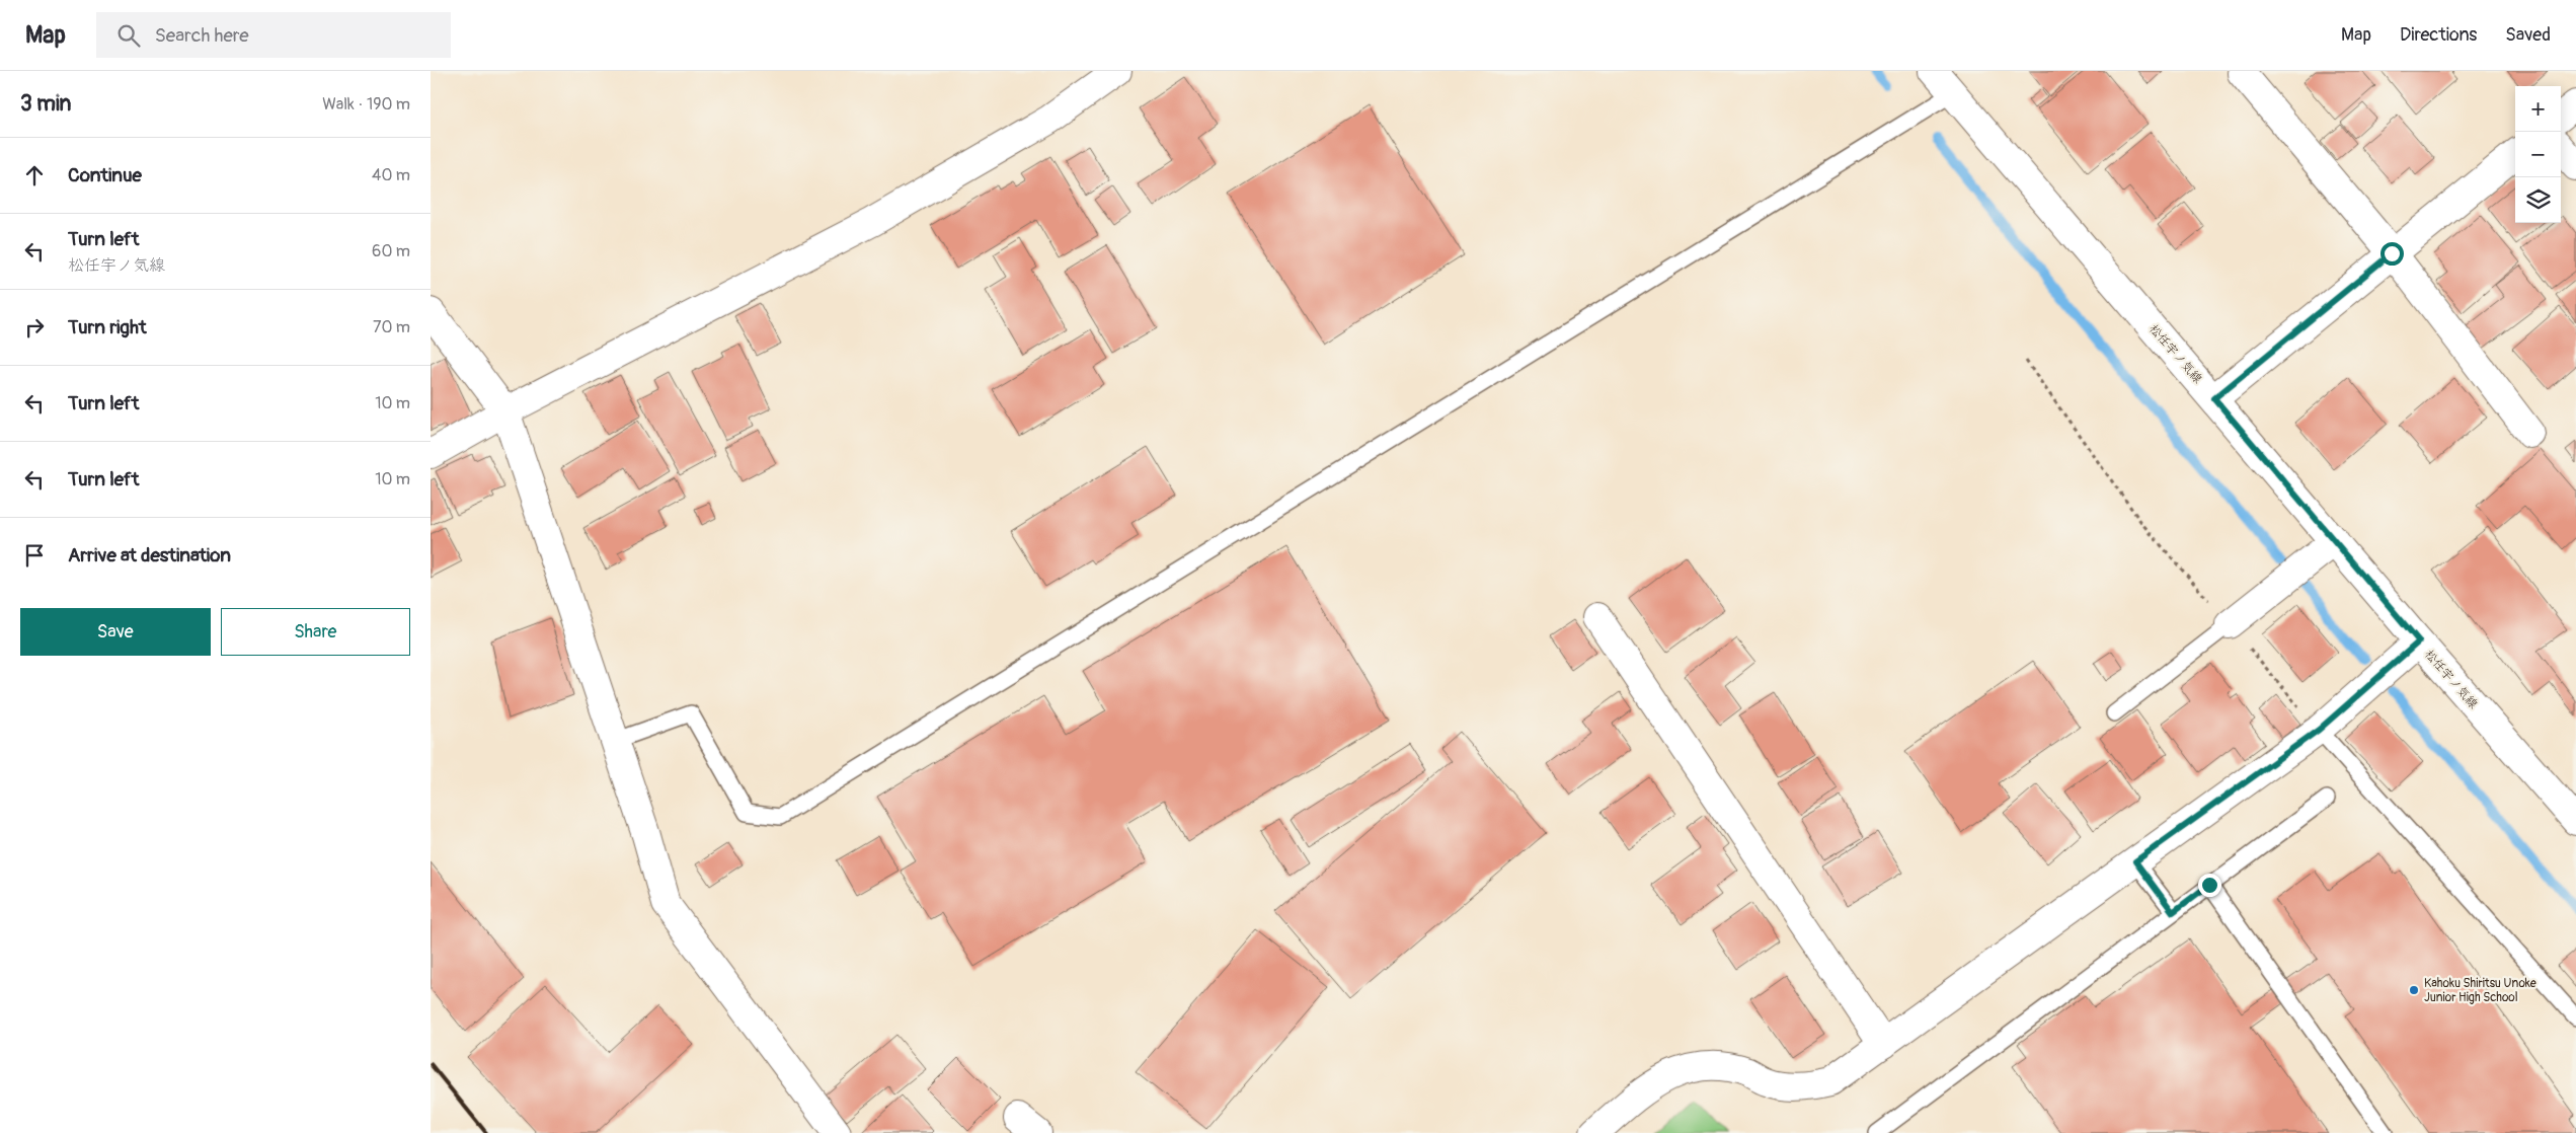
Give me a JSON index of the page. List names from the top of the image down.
{
  "streets": {
    "street": ["松任宇ノ気線"]
  },
  "places": ["Kahoku Shiritsu Unoke Junior High School"],
  "page": {
    "header": "Map",
    "search": "Search here",
    "nav": ["Map", "Directions", "Saved"],
    "heading": ["3 min", "Walk · 190 m"],
    "map_buttons": ["+", "−"],
    "list": [
      ["Continue", "40 m"],
      ["Turn left", "松任宇ノ気線", "60 m"],
      ["Turn right", "70 m"],
      ["Turn left", "10 m"],
      ["Turn left", "10 m"],
      "Arrive at destination"
    ],
    "buttons": ["Save", "Share"]
  }
}
